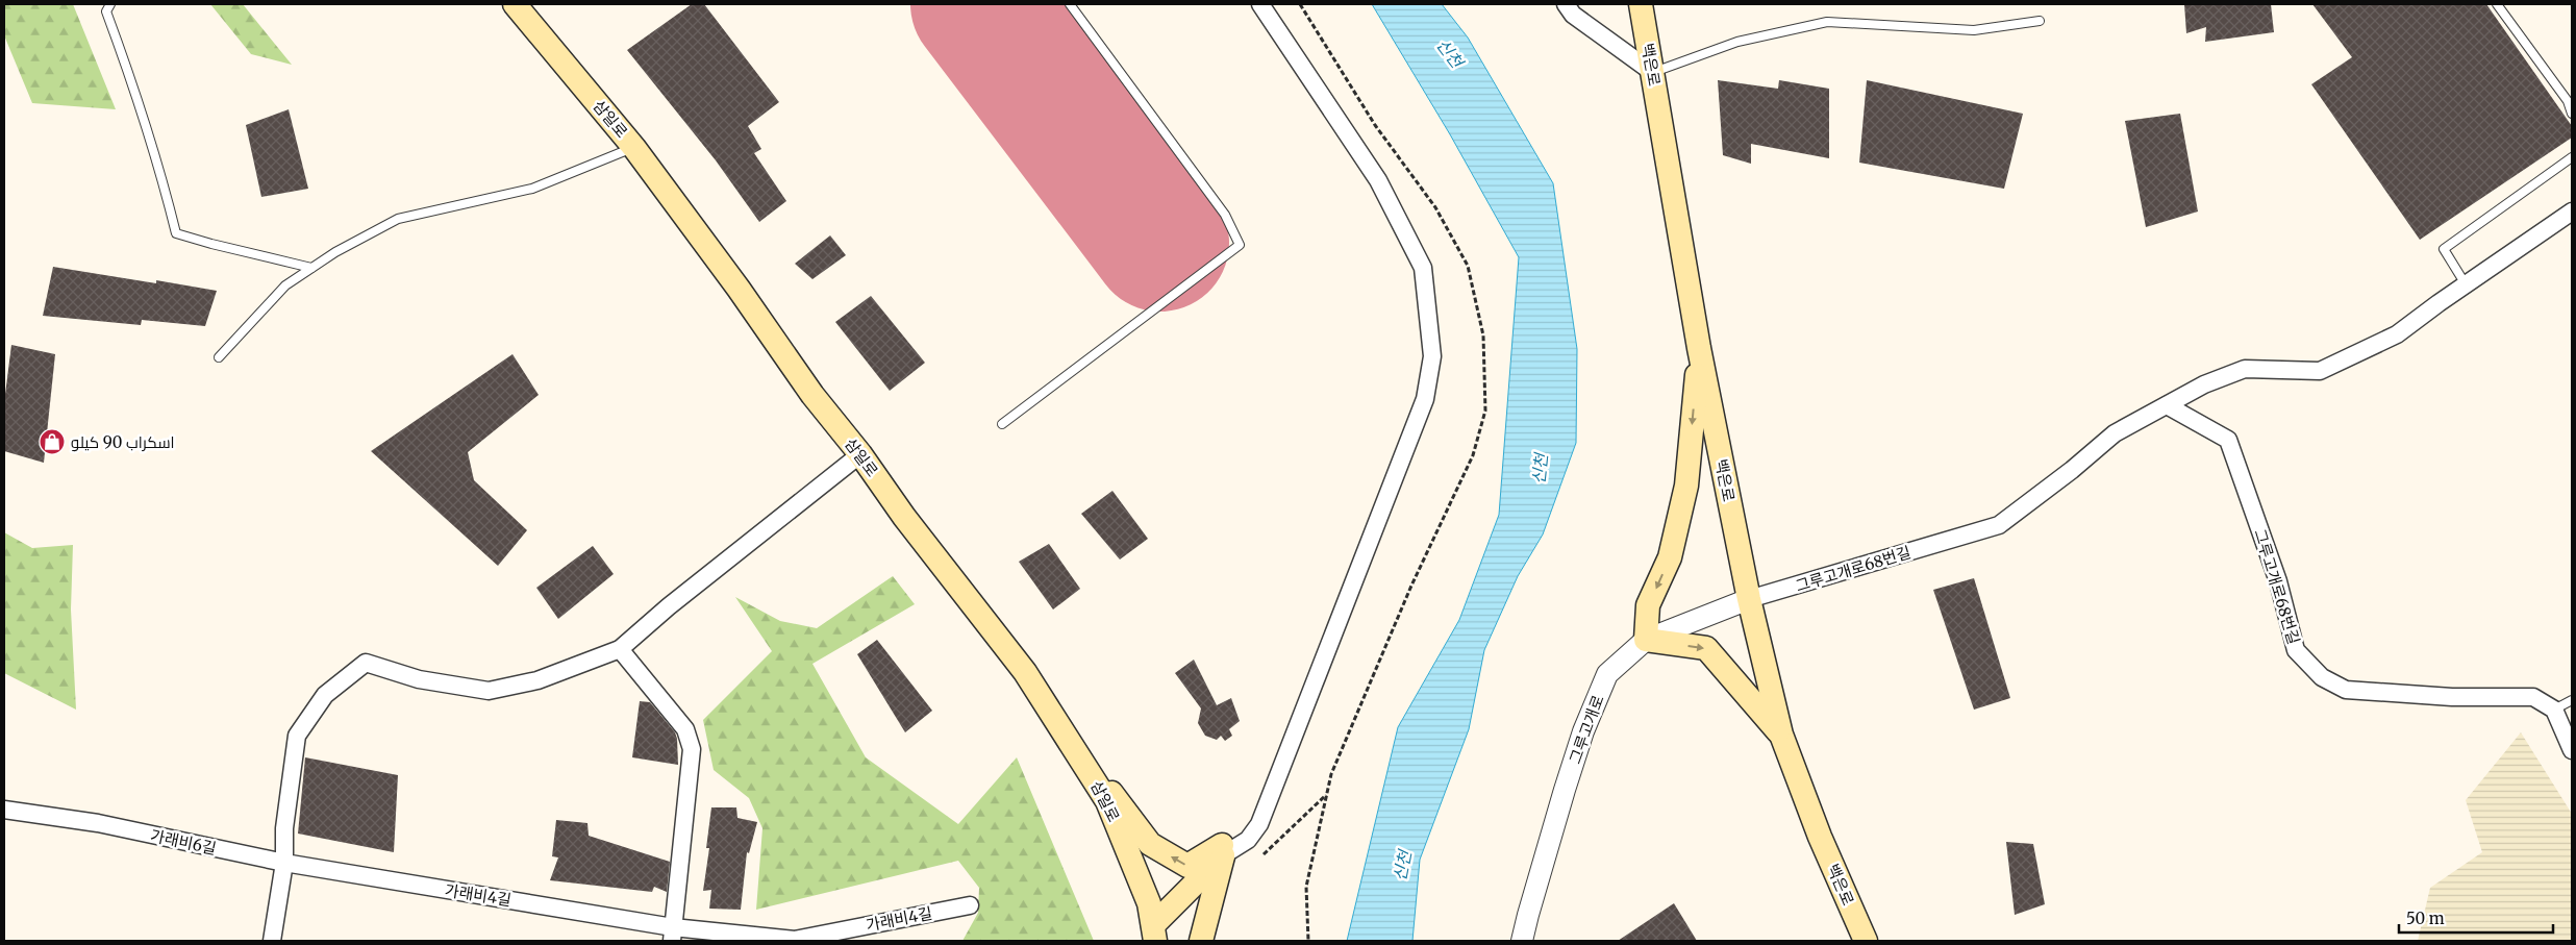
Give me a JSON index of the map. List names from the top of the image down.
{
  "streets": {
    "main road": ["백은로", "삼일로"],
    "street": [
      "그루고개로68번길",
      "그루고개로",
      "가래비6길",
      "가래비4길"
    ]
  },
  "crossings": [
    ["백은로", "그루고개로68번길"],
    ["백은로", "그루고개로"],
    ["그루고개로68번길", "그루고개로"],
    ["가래비6길", "가래비4길"]
  ],
  "water": ["신천"],
  "places": {
    "shop": ["اسكراب 90 كيلو"]
  },
  "scale_bar": "50 m"
}
